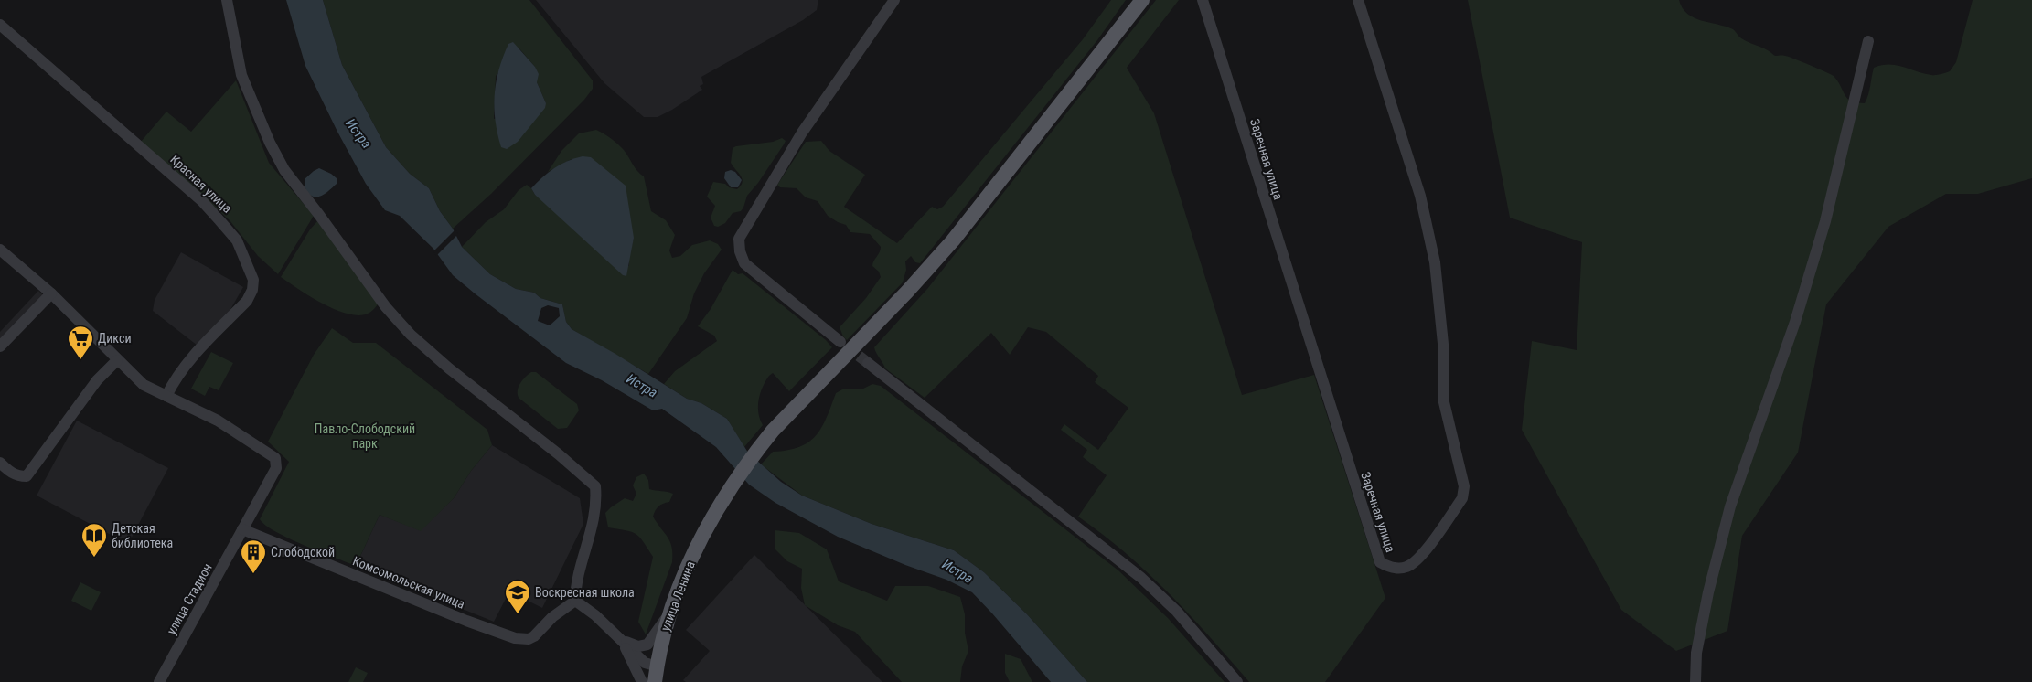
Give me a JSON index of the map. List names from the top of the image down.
{
  "streets": {
    "main road": ["улица Ленина"],
    "street": [
      "Заречная улица",
      "Красная улица",
      "Комсомольская улица",
      "улица Стадион"
    ]
  },
  "crossings": [
    ["Комсомольская улица", "улица Стадион"]
  ],
  "water": ["Истра"],
  "parks": ["Павло-Слободский парк"],
  "places": {
    "supermarket": ["Дикси"],
    "library": ["Детская библиотека"],
    "building": ["Слободской"],
    "school or university": ["Воскресная школа"]
  }
}
